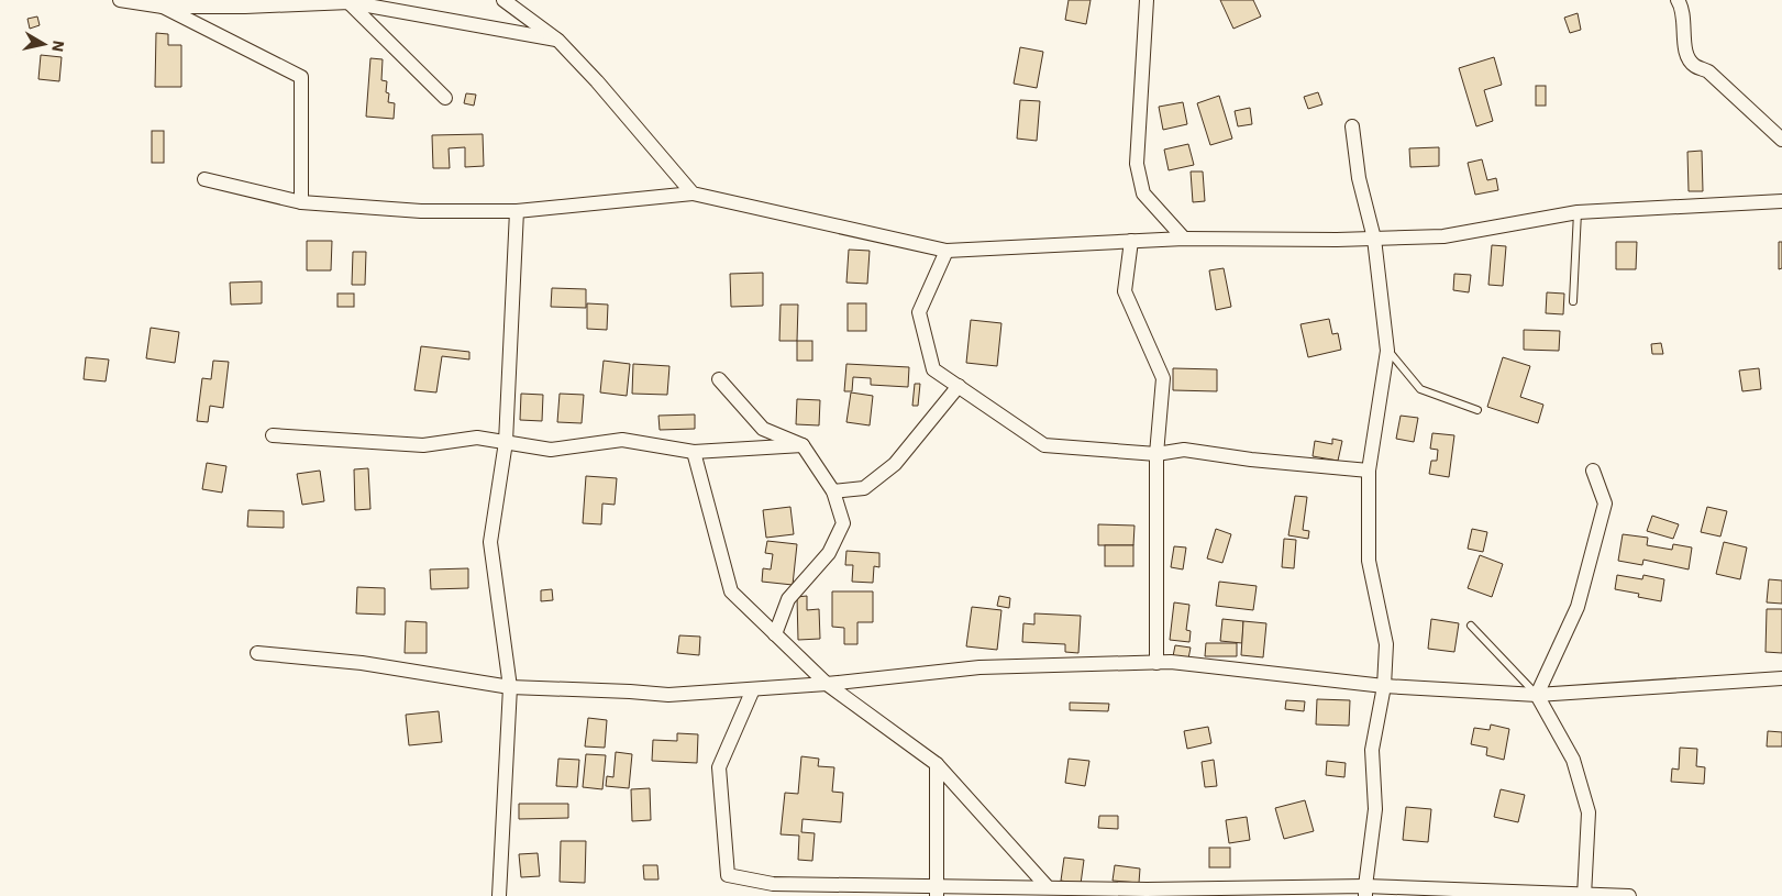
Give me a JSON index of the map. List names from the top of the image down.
{
  "north": "right"
}
